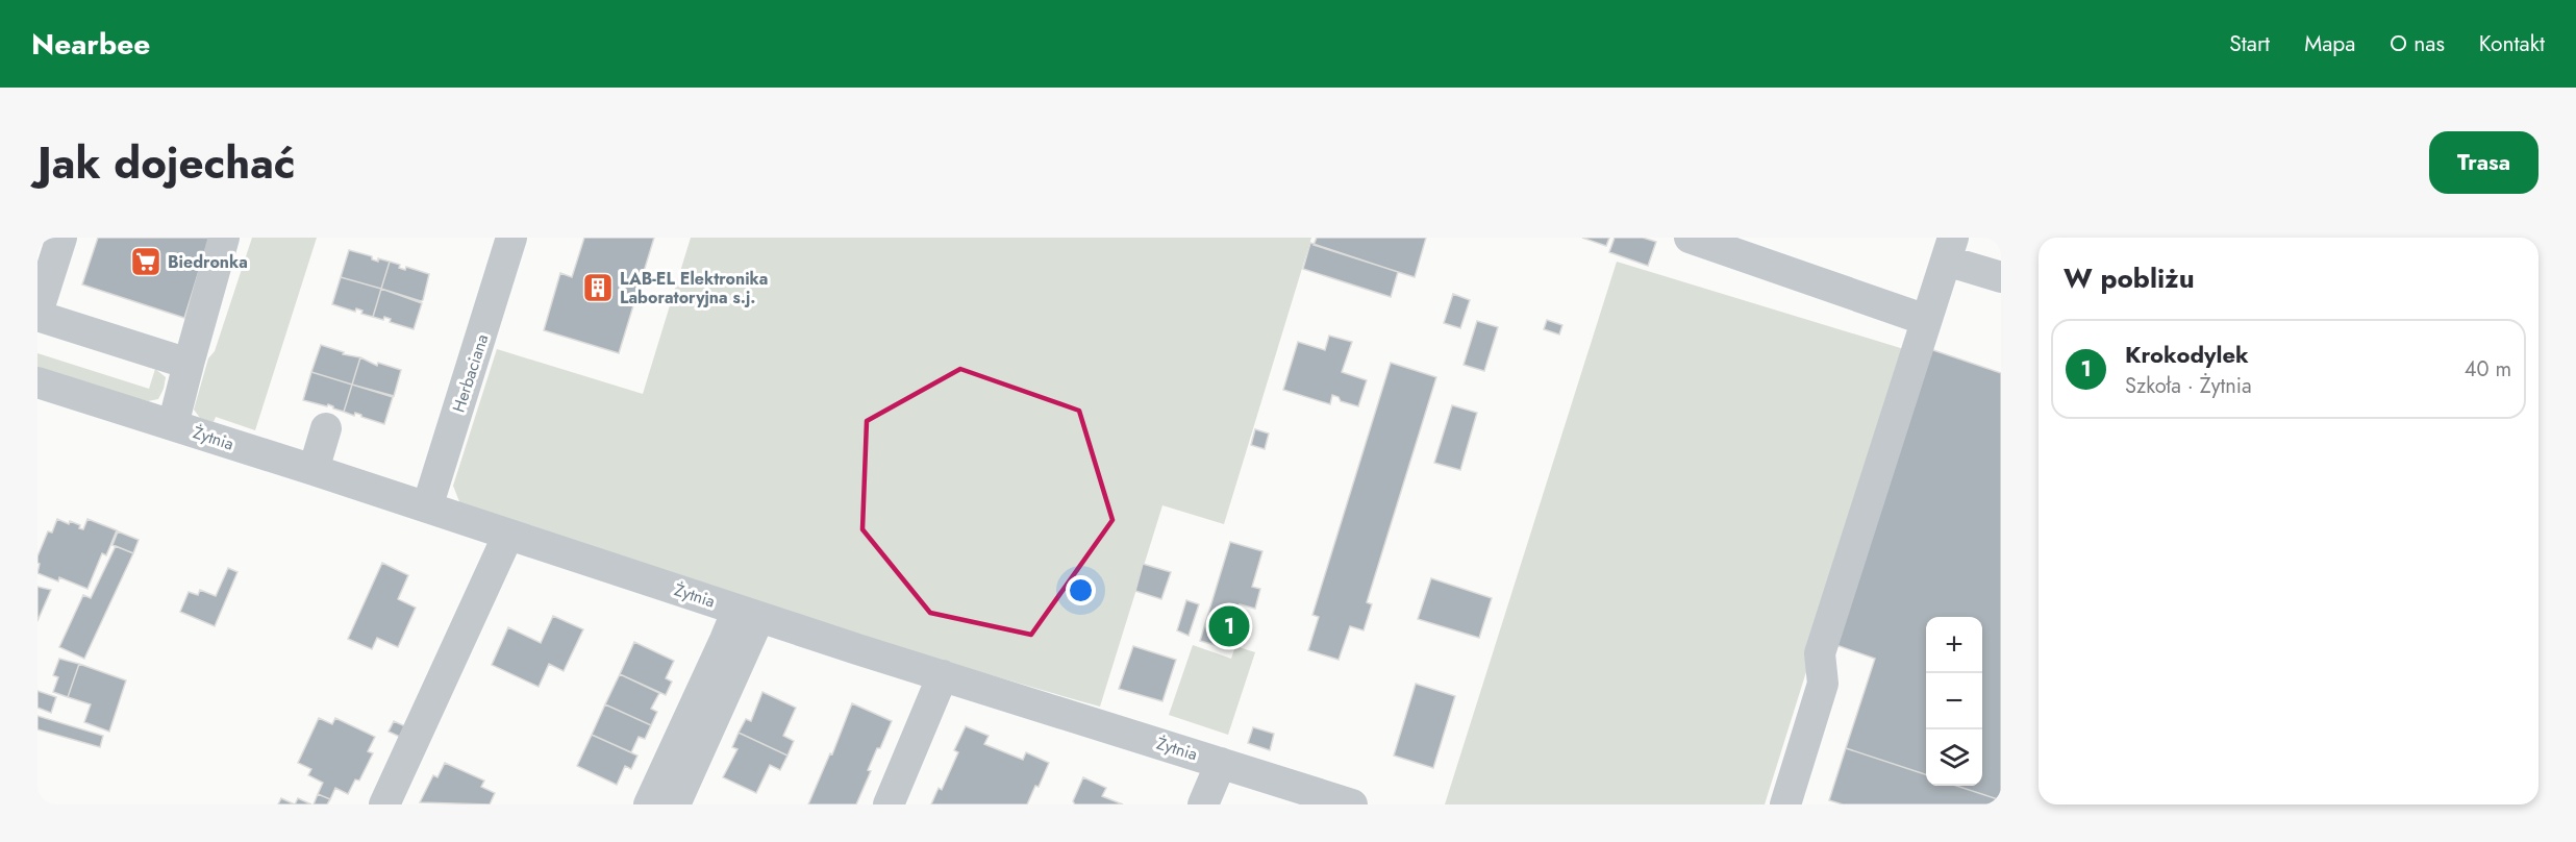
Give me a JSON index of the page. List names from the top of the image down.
{
  "streets": {
    "street": ["Herbaciana", "Żytnia"]
  },
  "crossings": [
    ["Herbaciana", "Żytnia"]
  ],
  "places": {
    "supermarket": ["Biedronka"],
    "building": ["LAB-EL Elektronika Laboratoryjna s.j."]
  },
  "page": {
    "header": "Nearbee",
    "nav": [
      "Start",
      "Mapa",
      "O nas",
      "Kontakt"
    ],
    "title": "Jak dojechać",
    "buttons": "Trasa",
    "heading": "W pobliżu",
    "list": [
      {
        "mark": "1",
        "name": "Krokodylek",
        "note": "Szkoła · Żytnia",
        "value": "40 m"
      }
    ],
    "pins": "1",
    "map_buttons": ["+", "−"]
  }
}
